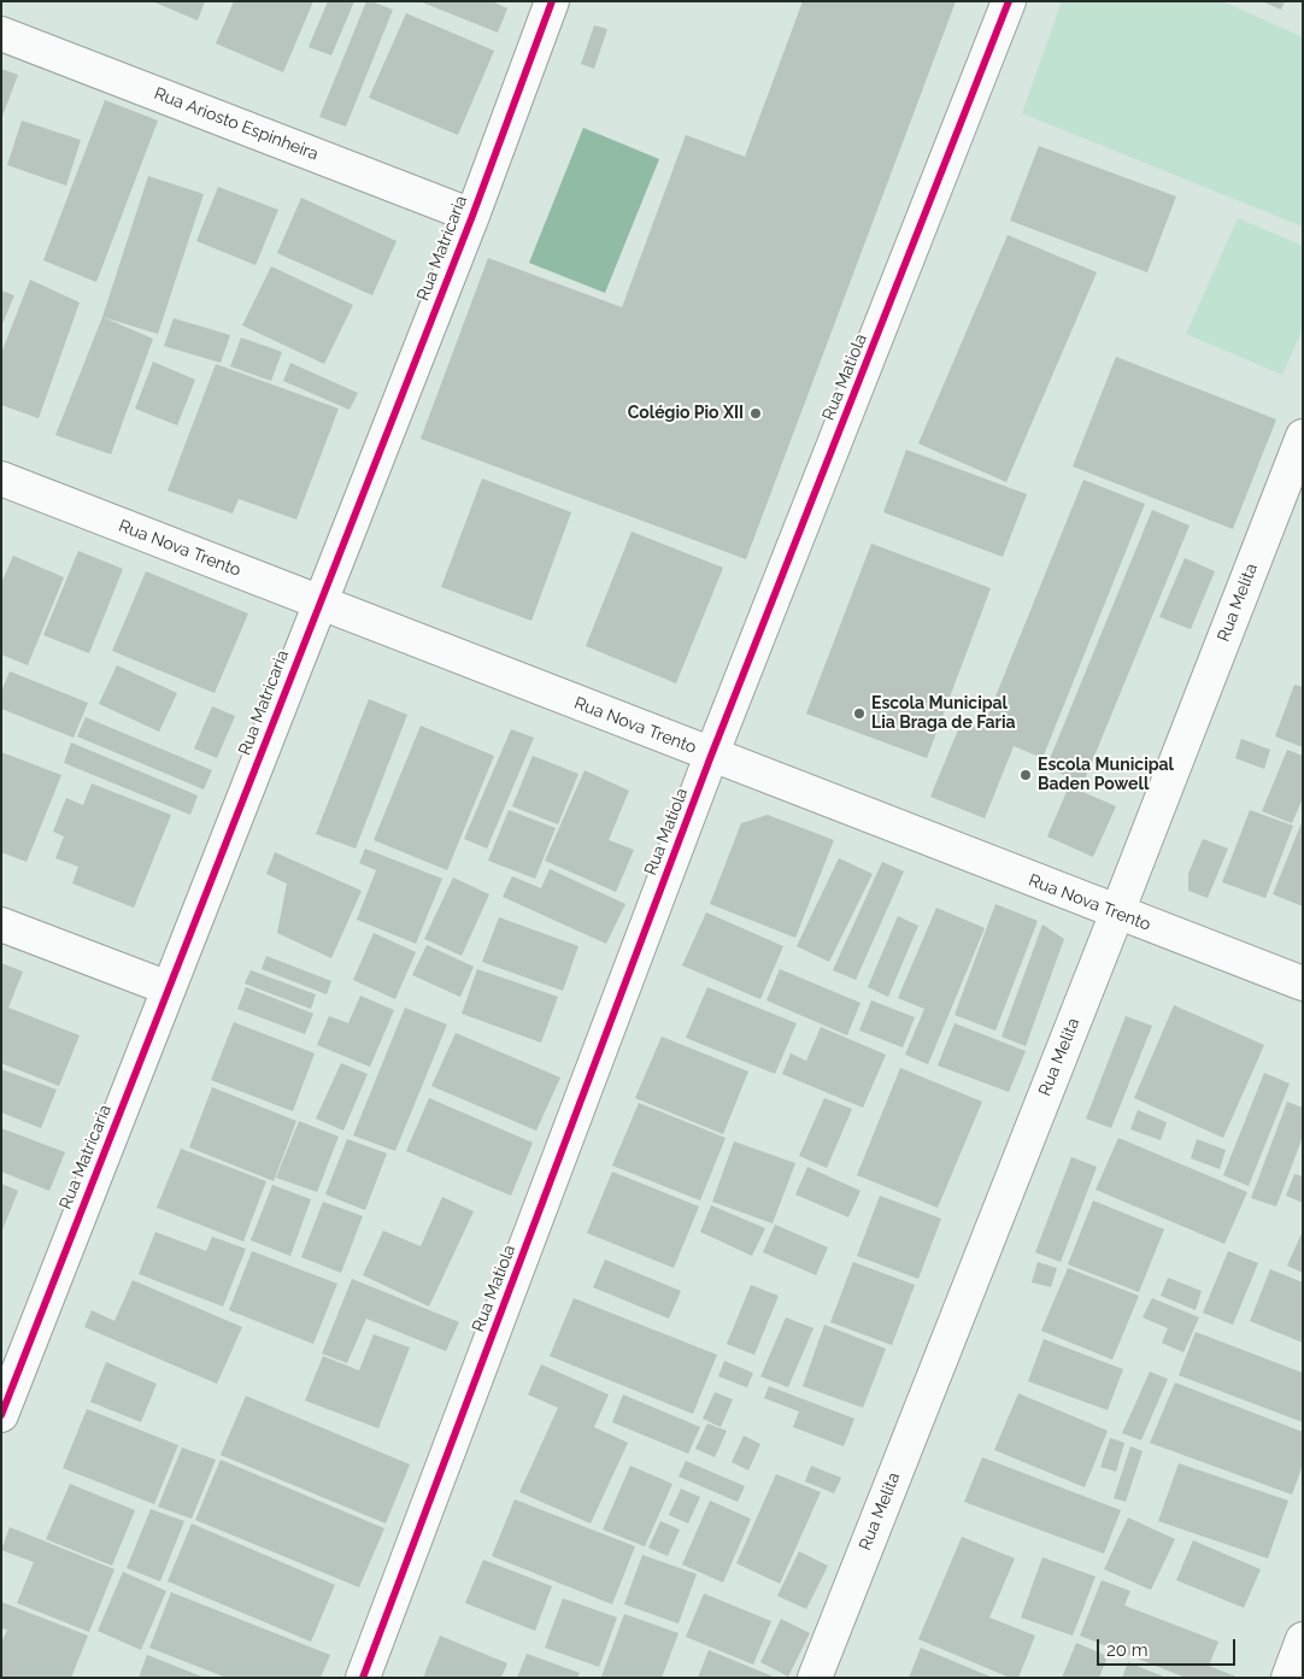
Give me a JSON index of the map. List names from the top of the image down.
{
  "streets": {
    "street": [
      "Rua Ariosto Espinheira",
      "Rua Matricaria",
      "Rua Matiola",
      "Rua Nova Trento",
      "Rua Melita"
    ]
  },
  "crossings": [
    ["Rua Ariosto Espinheira", "Rua Matricaria"],
    ["Rua Matricaria", "Rua Nova Trento"],
    ["Rua Matiola", "Rua Nova Trento"],
    ["Rua Nova Trento", "Rua Melita"]
  ],
  "places": ["Colégio Pio XII", "Escola Municipal Lia Braga de Faria", "Escola Municipal Baden Powell"],
  "scale_bar": "20 m"
}
